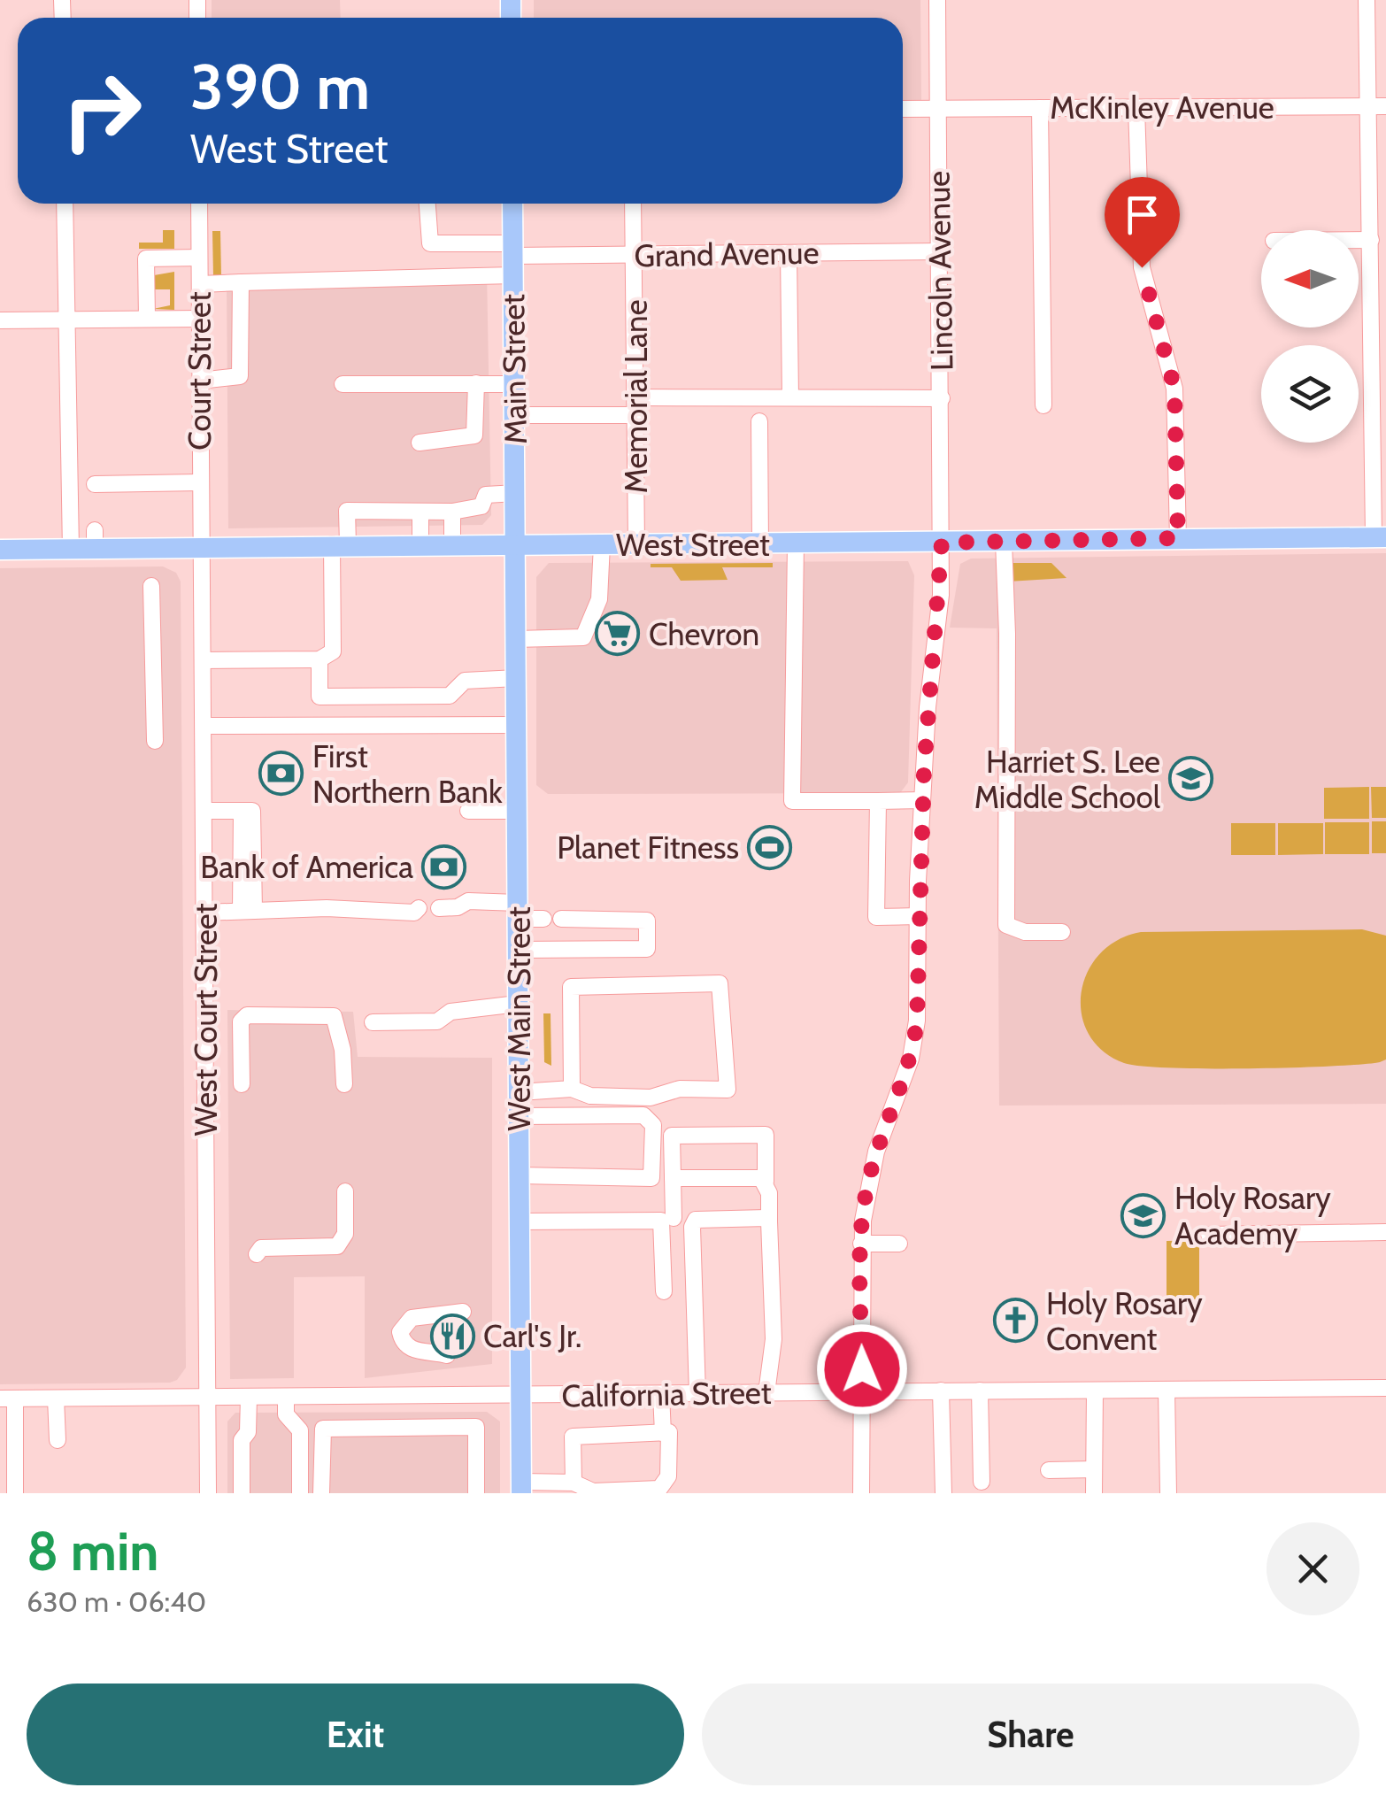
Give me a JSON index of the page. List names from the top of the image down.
{
  "streets": {
    "main road": ["Main Street", "West Street", "West Main Street"],
    "street": [
      "McKinley Avenue",
      "Grand Avenue",
      "Lincoln Avenue",
      "Court Street",
      "Memorial Lane",
      "West Court Street",
      "California Street"
    ]
  },
  "crossings": [
    ["McKinley Avenue", "Lincoln Avenue"],
    ["Grand Avenue", "Lincoln Avenue"],
    ["Grand Avenue", "Main Street"],
    ["Grand Avenue", "Memorial Lane"],
    ["Lincoln Avenue", "West Street"],
    ["Lincoln Avenue", "California Street"],
    ["Main Street", "West Street"],
    ["Main Street", "West Main Street"],
    ["Court Street", "West Street"],
    ["Court Street", "West Court Street"],
    ["Memorial Lane", "West Street"],
    ["West Street", "West Main Street"],
    ["West Street", "West Court Street"],
    ["West Main Street", "California Street"],
    ["West Court Street", "California Street"]
  ],
  "places": {
    "supermarket": ["Chevron"],
    "bank": ["First Northern Bank", "Bank of America"],
    "school or university": ["Harriet S. Lee Middle School", "Holy Rosary Academy"],
    "sports": ["Planet Fitness"],
    "church": ["Holy Rosary Convent"],
    "restaurant": ["Carl's Jr."]
  },
  "north": "left",
  "page": {
    "turn": ["390 m", "West Street"],
    "heading": ["8 min", "630 m · 06:40"],
    "buttons": ["Exit", "Share"]
  }
}
